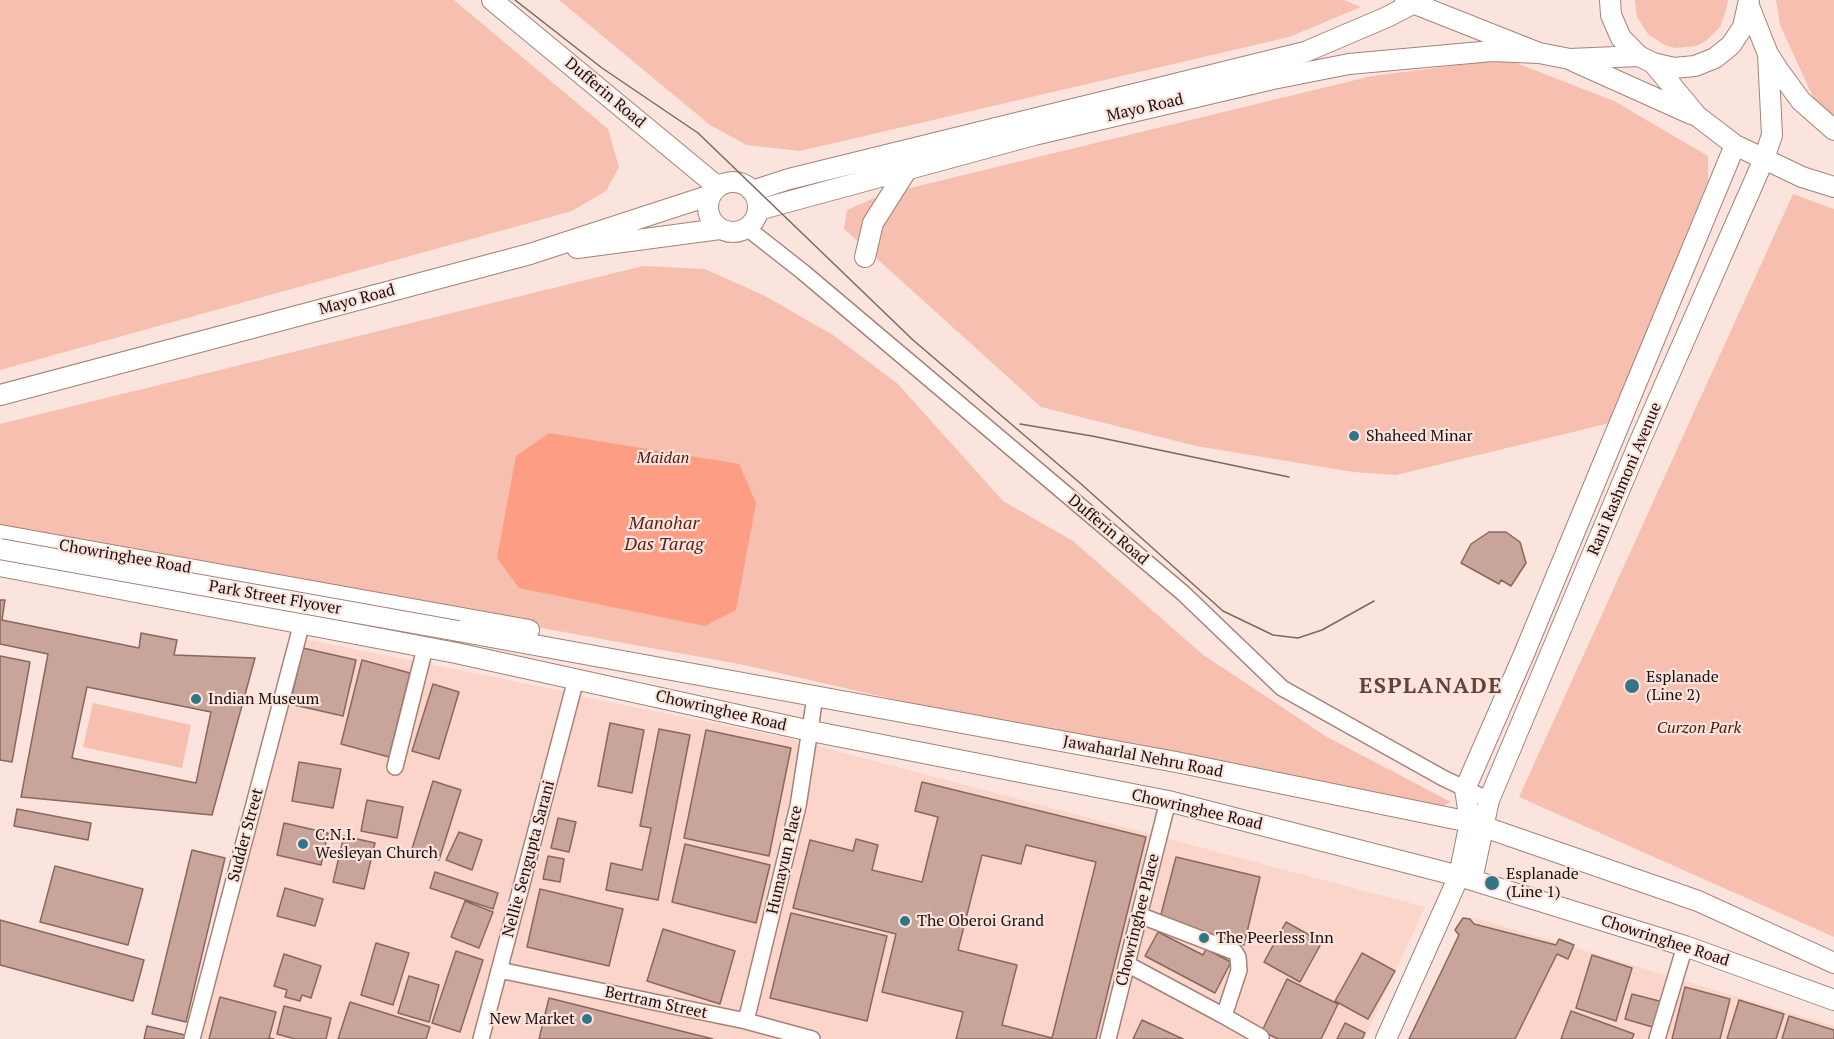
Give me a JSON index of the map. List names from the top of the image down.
{
  "streets": {
    "main road": [
      "Dufferin Road",
      "Mayo Road",
      "Rani Rashmoni Avenue",
      "Chowringhee Road",
      "Park Street Flyover",
      "Jawaharlal Nehru Road"
    ],
    "street": [
      "Sudder Street",
      "Nellie Sengupta Sarani",
      "Humayun Place",
      "Chowringhee Place",
      "Bertram Street"
    ]
  },
  "crossings": [
    ["Dufferin Road", "Mayo Road"],
    ["Dufferin Road", "Rani Rashmoni Avenue"],
    ["Rani Rashmoni Avenue", "Chowringhee Road"],
    ["Rani Rashmoni Avenue", "Jawaharlal Nehru Road"],
    ["Chowringhee Road", "Park Street Flyover"],
    ["Chowringhee Road", "Jawaharlal Nehru Road"],
    ["Chowringhee Road", "Nellie Sengupta Sarani"],
    ["Chowringhee Road", "Humayun Place"],
    ["Chowringhee Road", "Chowringhee Place"],
    ["Jawaharlal Nehru Road", "Humayun Place"],
    ["Nellie Sengupta Sarani", "Bertram Street"],
    ["Humayun Place", "Bertram Street"]
  ],
  "districts": ["ESPLANADE"],
  "water": ["Manohar Das Tarag"],
  "parks": ["Maidan", "Curzon Park"],
  "places": [
    "Shaheed Minar",
    "Esplanade (Line 2)",
    "Indian Museum",
    "C.N.I. Wesleyan Church",
    "Esplanade (Line 1)",
    "The Oberoi Grand",
    "The Peerless Inn",
    "New Market"
  ]
}
